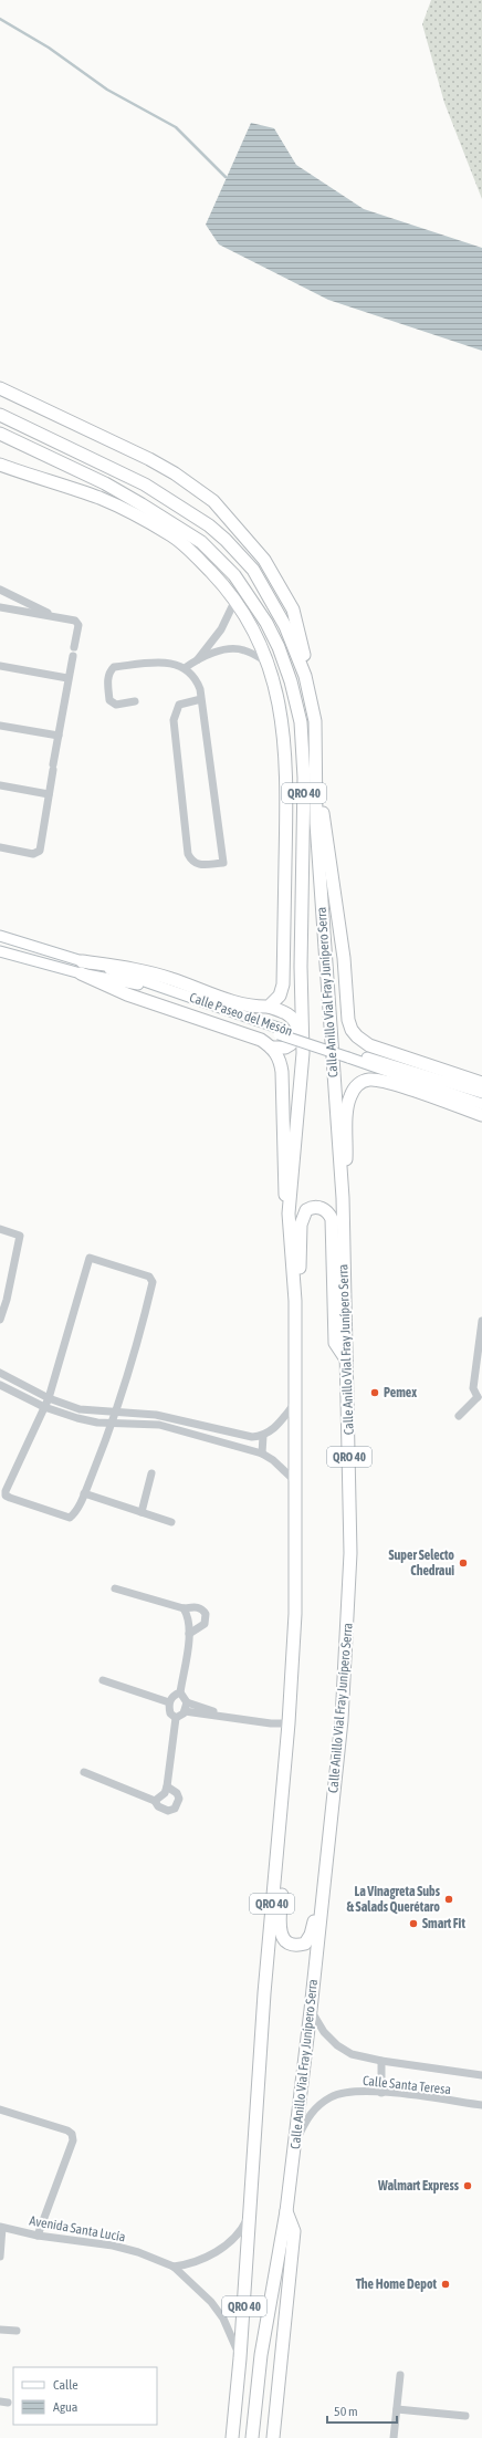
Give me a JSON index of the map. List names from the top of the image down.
{
  "streets": {
    "highway": ["QRO 40", "Calle Anillo Vial Fray Junípero Serra"],
    "main road": ["Calle Paseo del Mesón"],
    "street": ["Calle Santa Teresa", "Avenida Santa Lucía"]
  },
  "crossings": [
    ["Calle Anillo Vial Fray Junípero Serra", "Calle Santa Teresa"],
    ["Calle Anillo Vial Fray Junípero Serra", "Avenida Santa Lucía"]
  ],
  "places": [
    "Pemex",
    "Super Selecto Chedraui",
    "La Vinagreta Subs & Salads Querétaro",
    "Smart Fit",
    "Walmart Express",
    "The Home Depot"
  ],
  "legend": ["Calle", "Agua"],
  "scale_bar": "50 m"
}
